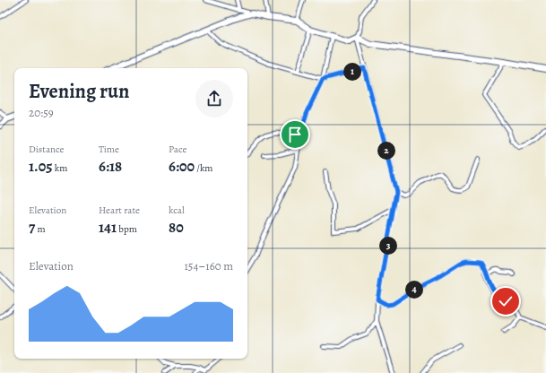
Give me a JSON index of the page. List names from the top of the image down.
{
  "page": {
    "pins": [
      "1",
      "2",
      "3",
      "4"
    ],
    "heading": ["Evening run", "20:59"],
    "stats": [
      ["Distance", "1.05 km"],
      ["Time", "6:18"],
      ["Pace", "6:00 /km"],
      ["Elevation", "7 m"],
      ["Heart rate", "141 bpm"],
      ["kcal", "80"]
    ],
    "chart": ["Elevation", "154–160 m"]
  }
}
